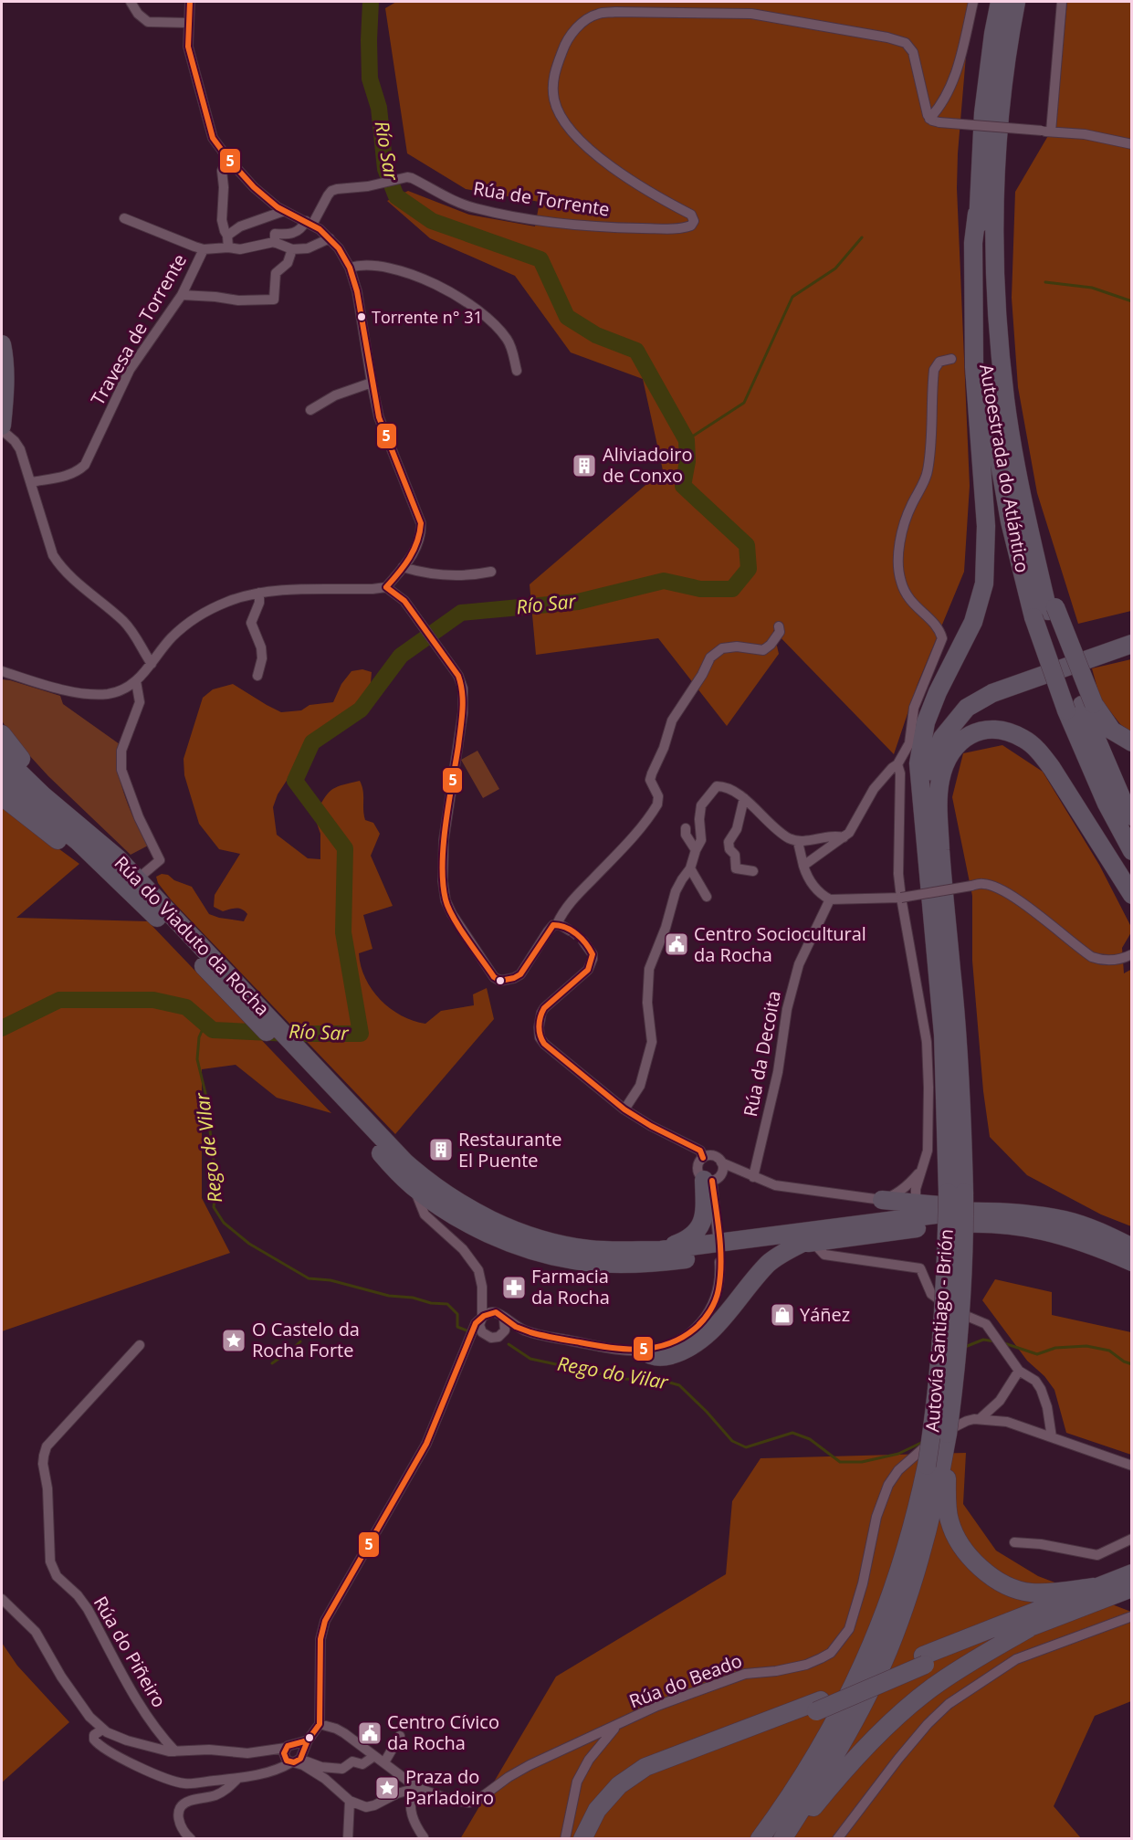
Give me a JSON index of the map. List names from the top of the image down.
{
  "streets": {
    "highway": ["Autoestrada do Atlántico", "Rúa do Viaduto da Rocha", "Autovía Santiago - Brión"],
    "street": [
      "Rúa de Torrente",
      "Travesa de Torrente",
      "Rúa da Decoita",
      "Rúa do Piñeiro",
      "Rúa do Beado"
    ]
  },
  "water": ["Río Sar", "Rego de Vilar", "Rego do Vilar"],
  "places": {
    "other": ["Torrente n° 31"],
    "building": ["Aliviadoiro de Conxo", "Restaurante El Puente"],
    "public building": ["Centro Sociocultural da Rocha", "Centro Cívico da Rocha"],
    "pharmacy": ["Farmacia da Rocha"],
    "shop": ["Yáñez"],
    "place": ["O Castelo da Rocha Forte", "Praza do Parladoiro"]
  },
  "lines": ["transit line 5"]
}
